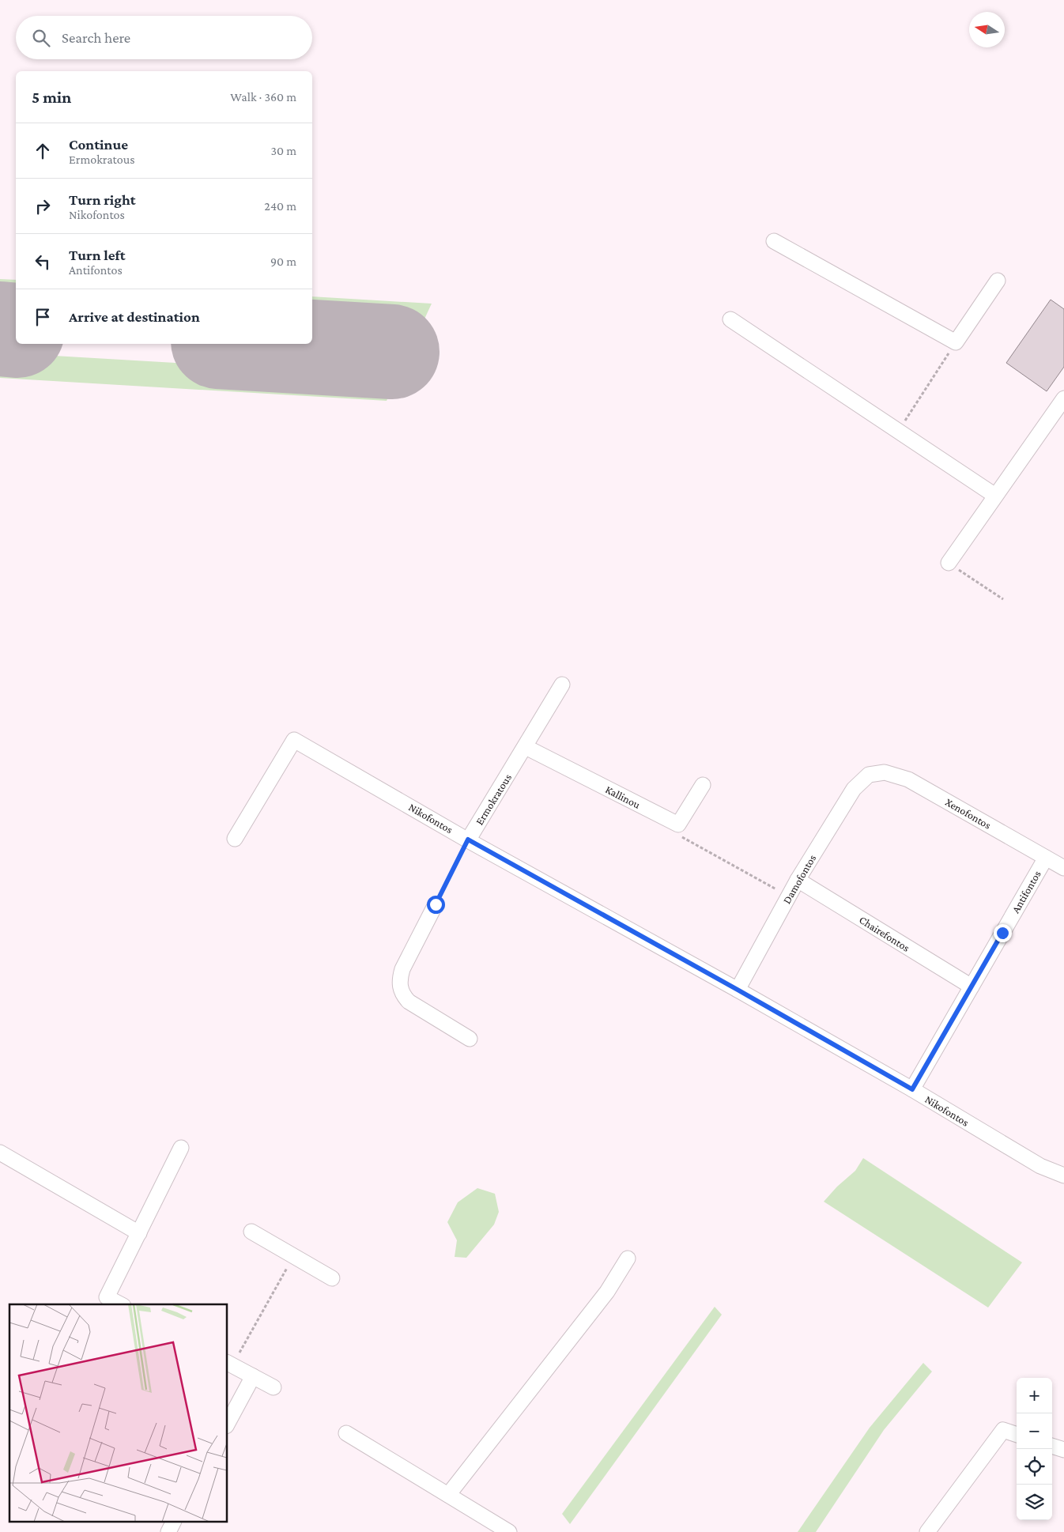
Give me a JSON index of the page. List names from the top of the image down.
{
  "streets": {
    "street": [
      "Kallinou",
      "Ermokratous",
      "Xenofontos",
      "Nikofontos",
      "Damofontos",
      "Antifontos",
      "Chairefontos"
    ]
  },
  "crossings": [
    ["Kallinou", "Ermokratous"],
    ["Ermokratous", "Nikofontos"],
    ["Xenofontos", "Damofontos"],
    ["Xenofontos", "Antifontos"],
    ["Nikofontos", "Damofontos"],
    ["Nikofontos", "Antifontos"],
    ["Damofontos", "Chairefontos"],
    ["Antifontos", "Chairefontos"]
  ],
  "north": "left",
  "page": {
    "search": "Search here",
    "heading": ["5 min", "Walk · 360 m"],
    "list": [
      ["Continue", "Ermokratous", "30 m"],
      ["Turn right", "Nikofontos", "240 m"],
      ["Turn left", "Antifontos", "90 m"],
      "Arrive at destination"
    ],
    "map_buttons": ["+", "−"]
  }
}
